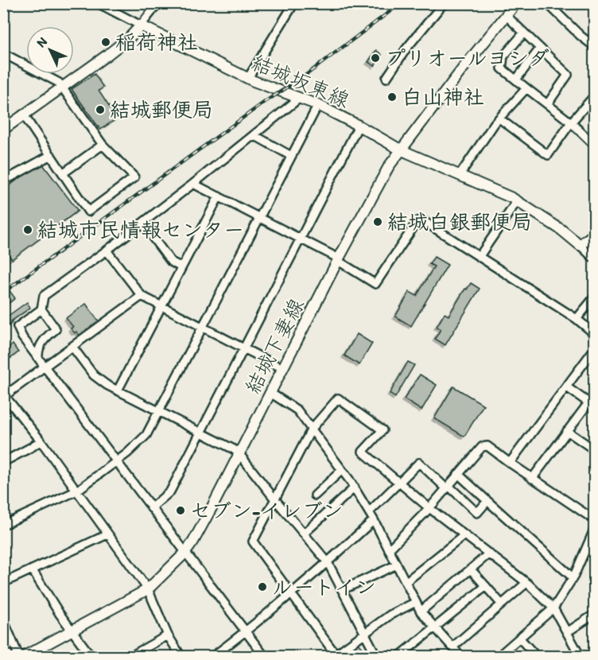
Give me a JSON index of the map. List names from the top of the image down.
{
  "streets": {
    "main road": ["結城坂東線", "結城下妻線"]
  },
  "crossings": [
    ["結城坂東線", "結城下妻線"]
  ],
  "places": [
    "稲荷神社",
    "プリオールヨシダ",
    "白山神社",
    "結城郵便局",
    "結城白銀郵便局",
    "結城市民情報センター",
    "セブン-イレブン",
    "ルートイン"
  ],
  "north": "top left"
}
